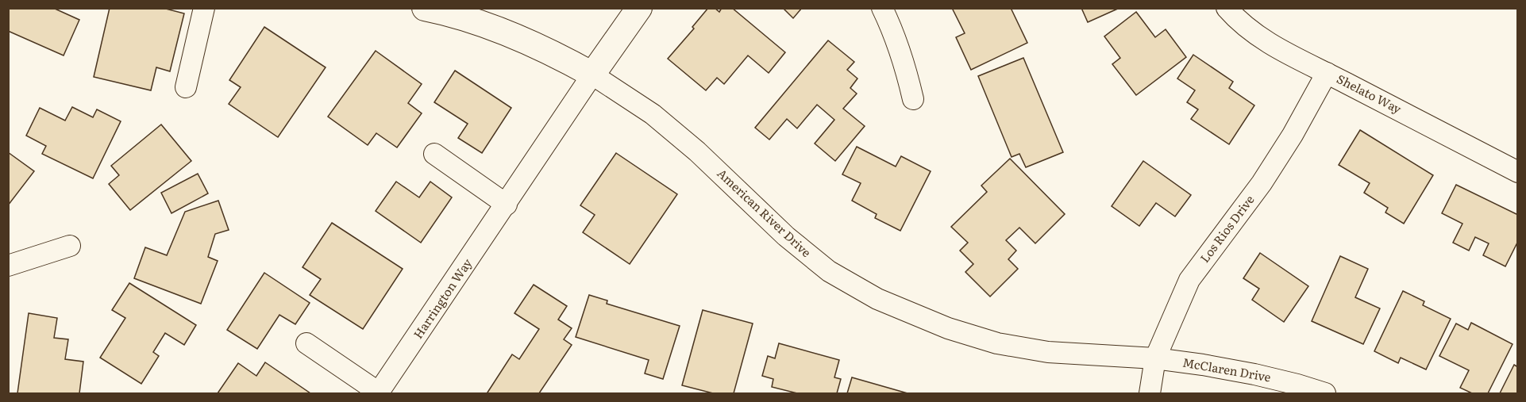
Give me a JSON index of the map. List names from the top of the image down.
{
  "streets": {
    "street": [
      "Shelato Way",
      "American River Drive",
      "Los Rios Drive",
      "Harrington Way",
      "McClaren Drive"
    ]
  },
  "crossings": [
    ["Shelato Way", "Los Rios Drive"],
    ["American River Drive", "Los Rios Drive"],
    ["American River Drive", "Harrington Way"],
    ["American River Drive", "McClaren Drive"],
    ["Los Rios Drive", "McClaren Drive"]
  ]
}
